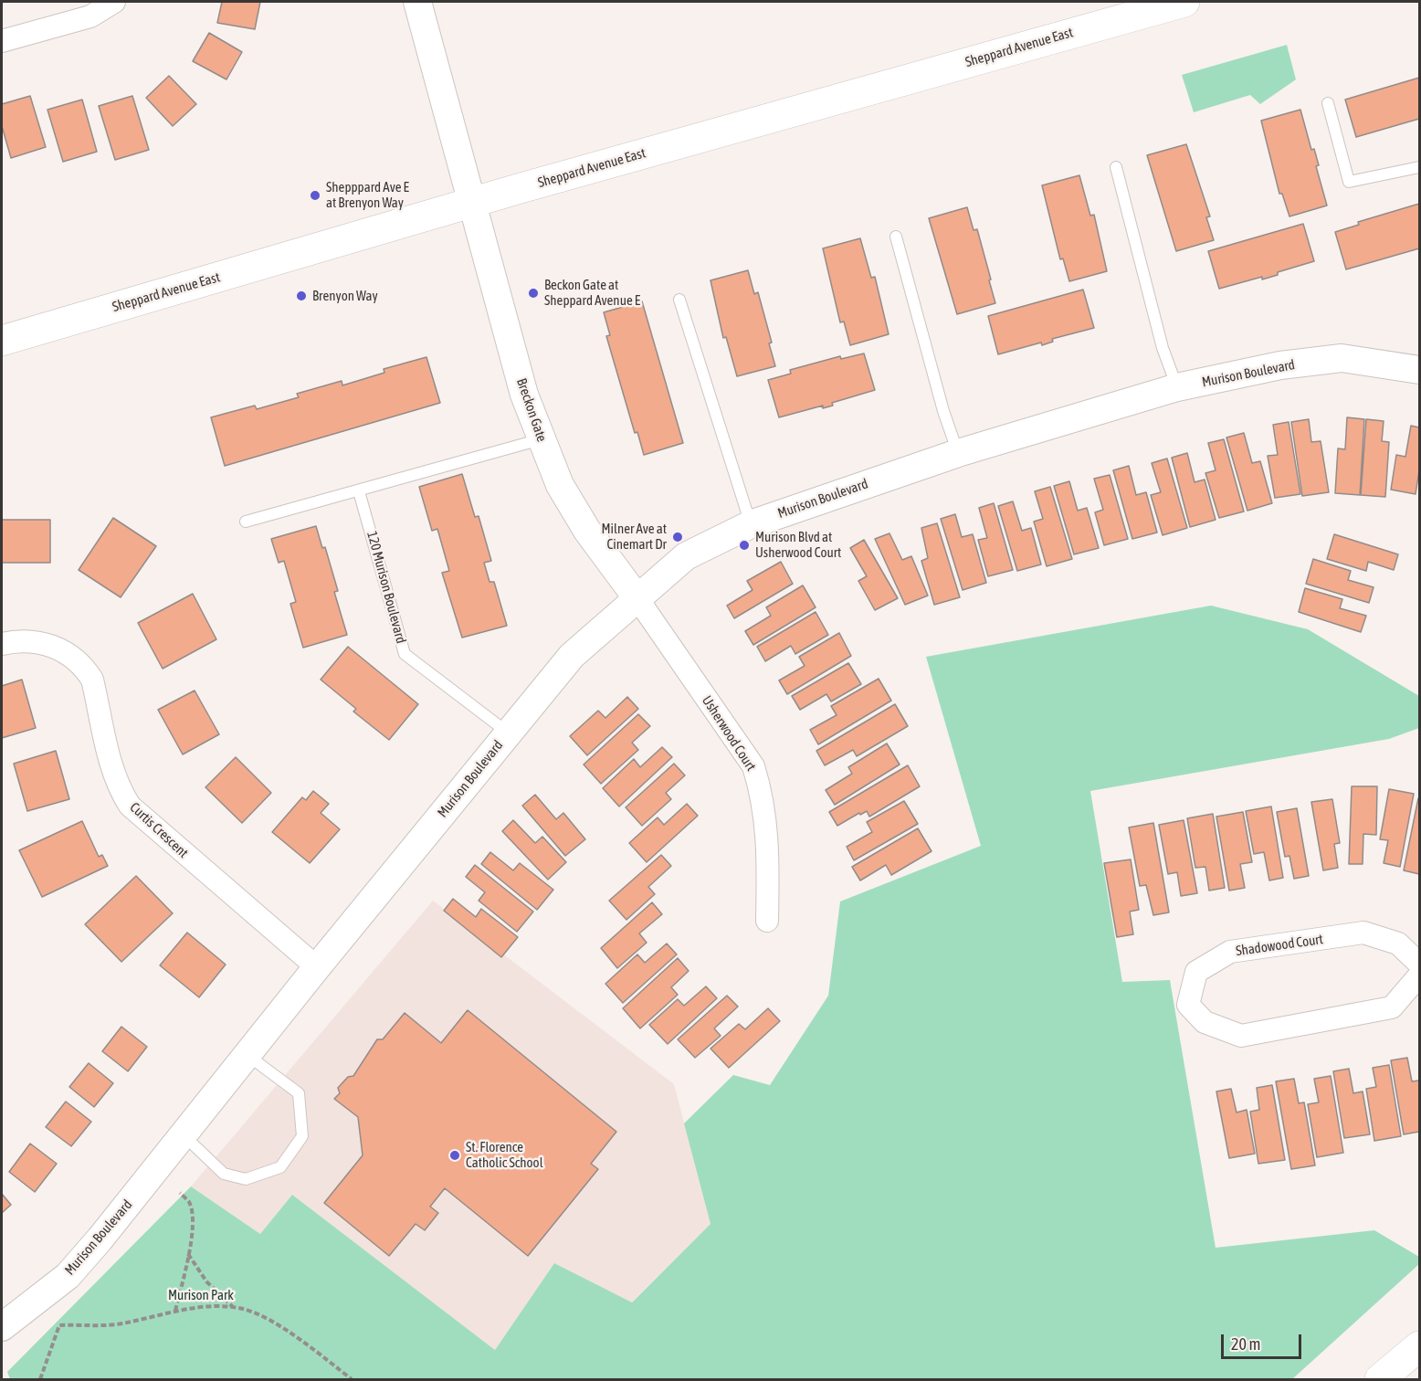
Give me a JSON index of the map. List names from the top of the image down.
{
  "streets": {
    "main road": ["Sheppard Avenue East"],
    "street": [
      "Murison Boulevard",
      "Breckon Gate",
      "Usherwood Court",
      "Curtis Crescent",
      "Shadowood Court"
    ],
    "lane": ["120 Murison Boulevard"]
  },
  "crossings": [
    ["Sheppard Avenue East", "Breckon Gate"],
    ["Murison Boulevard", "Breckon Gate"],
    ["Murison Boulevard", "120 Murison Boulevard"],
    ["Murison Boulevard", "Usherwood Court"],
    ["Murison Boulevard", "Curtis Crescent"],
    ["Breckon Gate", "Usherwood Court"]
  ],
  "parks": ["Murison Park"],
  "places": [
    "Shepppard Ave E at Brenyon Way",
    "Beckon Gate at Sheppard Avenue E",
    "Brenyon Way",
    "Milner Ave at Cinemart Dr",
    "Murison Blvd at Usherwood Court",
    "St. Florence Catholic School"
  ],
  "scale_bar": "20 m"
}
